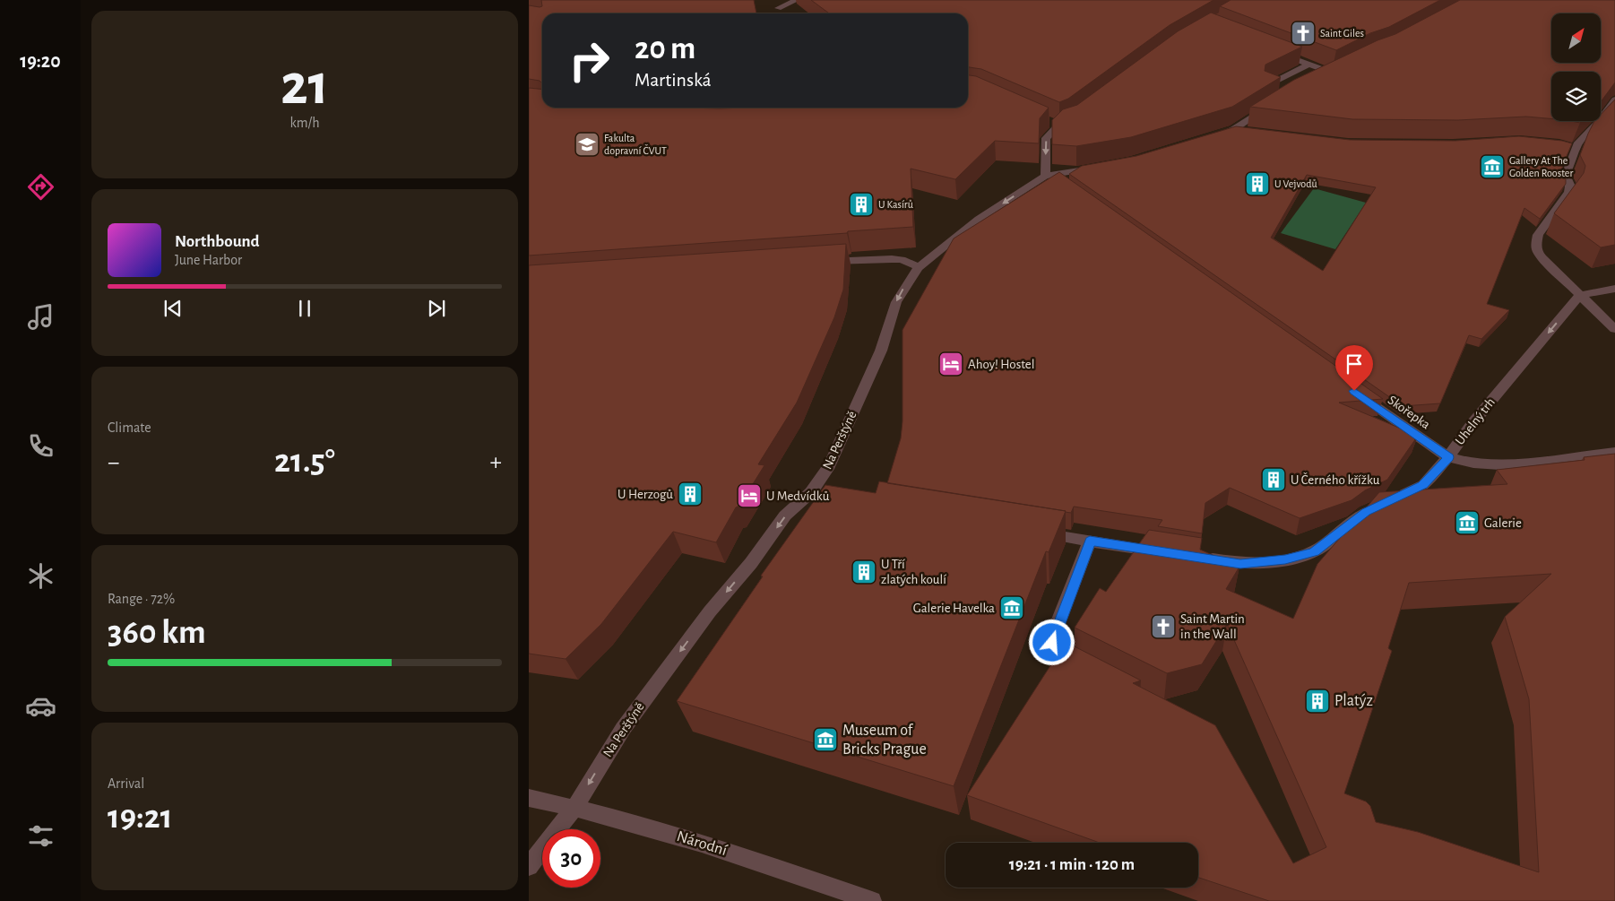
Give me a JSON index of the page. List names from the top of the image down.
{
  "streets": {
    "street": [
      "Skořepka",
      "Uhelný trh",
      "Na Perštýně",
      "Národní"
    ]
  },
  "crossings": [
    ["Skořepka", "Uhelný trh"],
    ["Na Perštýně", "Národní"]
  ],
  "one_way": ["Uhelný trh", "Na Perštýně"],
  "places": {
    "church": ["Saint Giles", "Saint Martin in the Wall"],
    "school or university": ["Fakulta dopravní ČVUT"],
    "museum": [
      "Gallery At The Golden Rooster",
      "Galerie",
      "Galerie Havelka",
      "Museum of Bricks Prague"
    ],
    "building": [
      "U Vejvodů",
      "U Kasírů",
      "U Černého křížku",
      "U Herzogů",
      "U Tří zlatých koulí",
      "Platýz"
    ],
    "hotel": ["Ahoy! Hostel", "U Medvídků"]
  },
  "north": "top right",
  "page": {
    "tabs": "19:20",
    "tile": [
      ["21", "km/h"],
      "Climate",
      ["Range · 72%", "360 km"],
      ["Arrival", "19:21"]
    ],
    "turn": ["20 m", "Martinská"],
    "song": ["Northbound", "June Harbor"],
    "heat": ["−", "21.5°", "+"],
    "limit": "30",
    "trip": "19:21 · 1 min · 120 m"
  }
}
